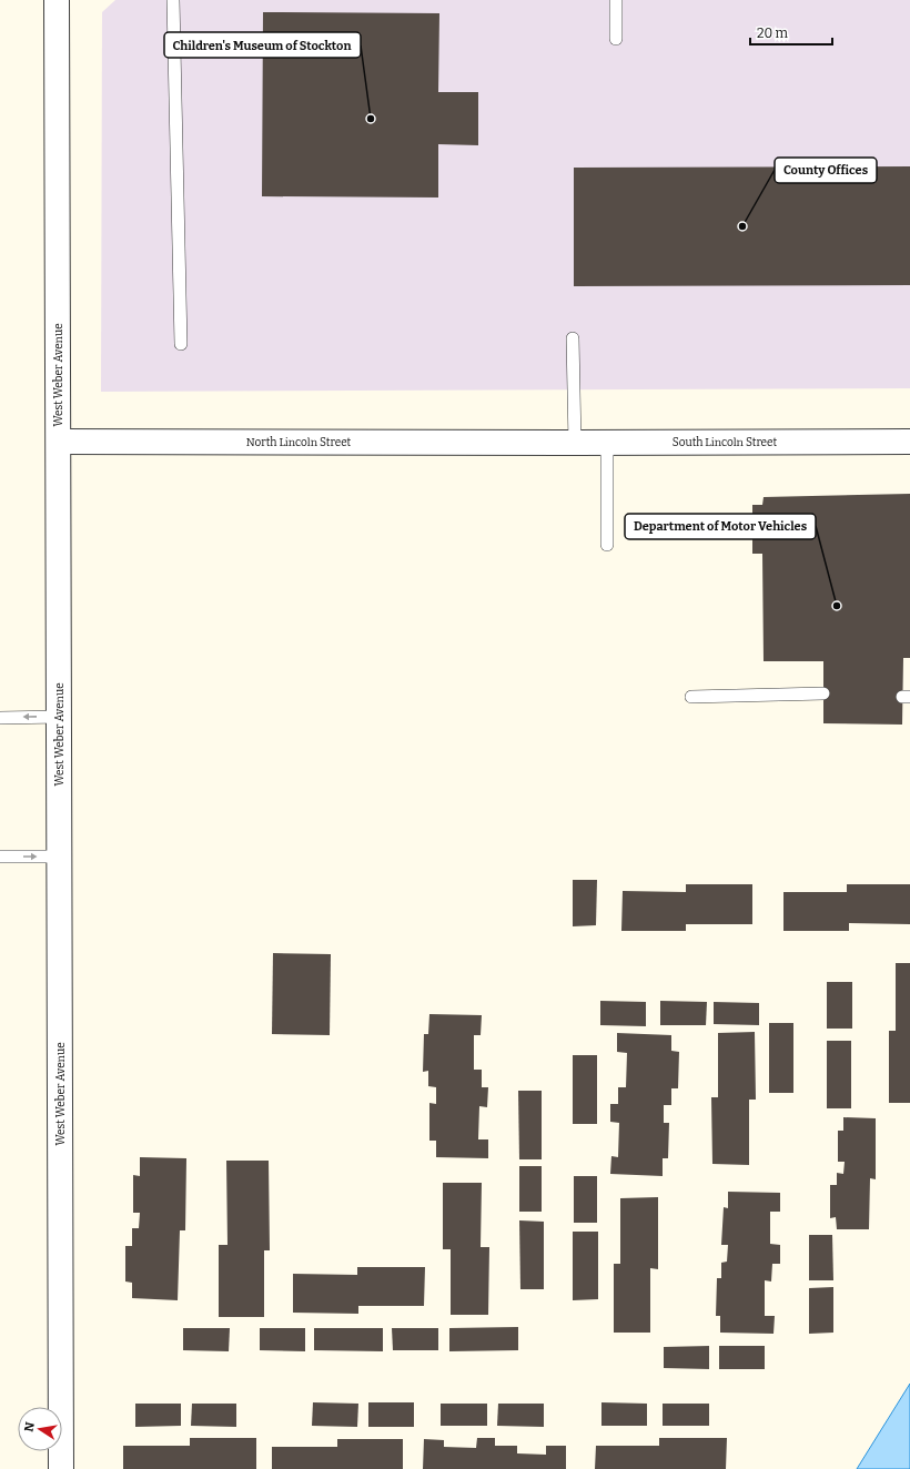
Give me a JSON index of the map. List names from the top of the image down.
{
  "streets": {
    "street": ["West Weber Avenue", "North Lincoln Street", "South Lincoln Street"]
  },
  "crossings": [
    ["West Weber Avenue", "North Lincoln Street"],
    ["North Lincoln Street", "South Lincoln Street"]
  ],
  "places": ["Children's Museum of Stockton", "County Offices", "Department of Motor Vehicles"],
  "scale_bar": "20 m",
  "north": "left"
}
